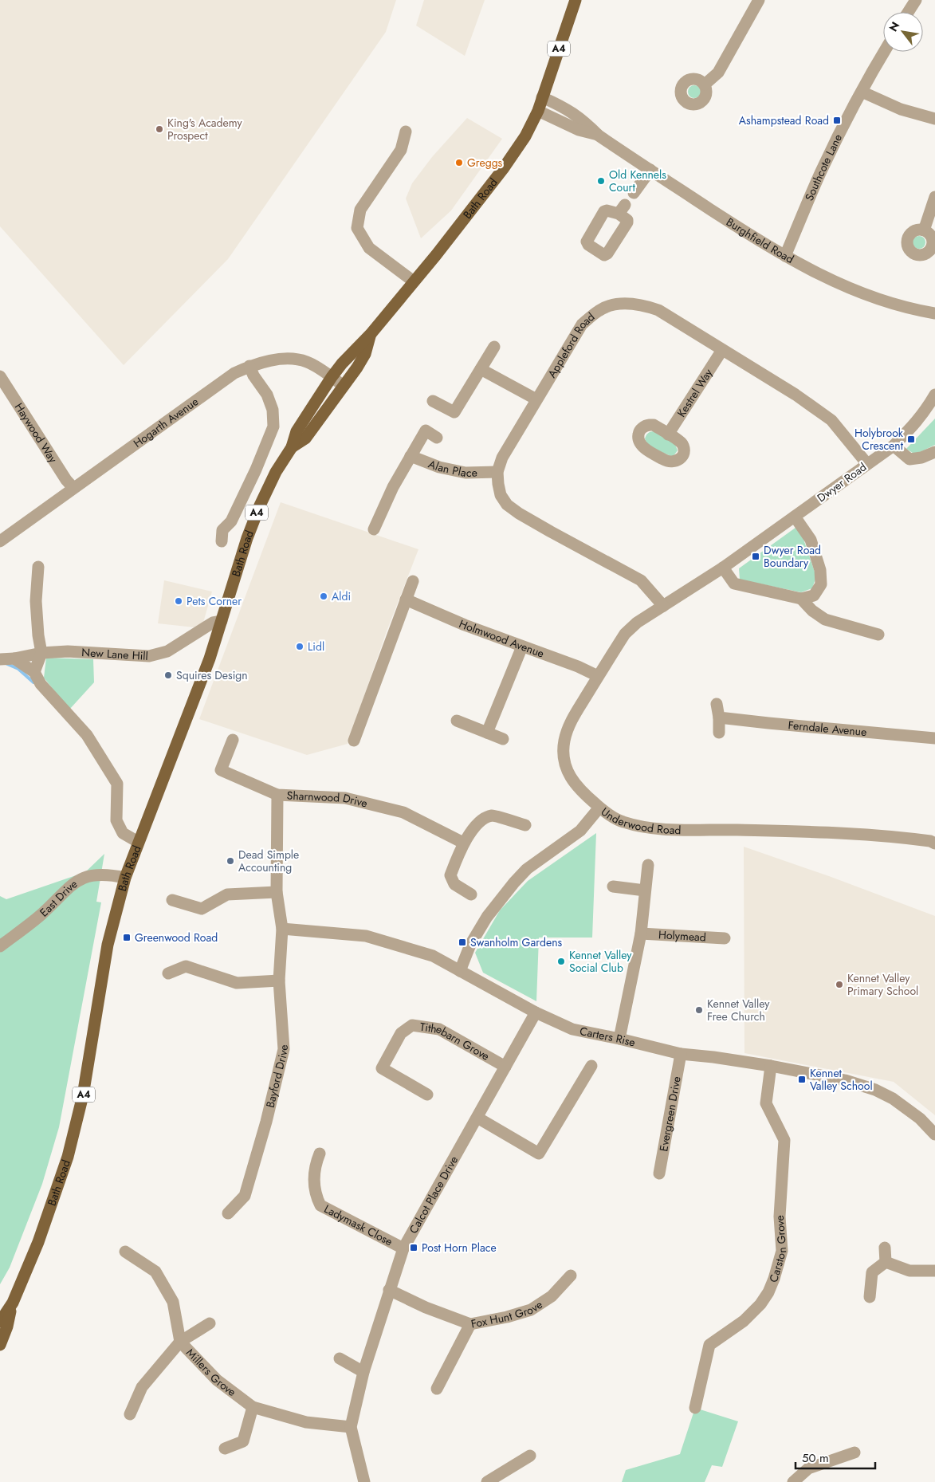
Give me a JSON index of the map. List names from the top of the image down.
{
  "streets": {
    "main road": ["A4", "Bath Road"],
    "street": [
      "Southcote Lane",
      "Burghfield Road",
      "Appleford Road",
      "Kestrel Way",
      "Hogarth Avenue",
      "Haywood Way",
      "Alan Place",
      "Dwyer Road",
      "Holmwood Avenue",
      "New Lane Hill",
      "Ferndale Avenue",
      "Sharnwood Drive",
      "Underwood Road",
      "East Drive",
      "Holymead",
      "Carters Rise",
      "Tithebarn Grove",
      "Bayford Drive",
      "Evergreen Drive",
      "Calcot Place Drive",
      "Ladymask Close",
      "Carston Grove",
      "Fox Hunt Grove",
      "Millers Grove"
    ]
  },
  "crossings": [
    ["Southcote Lane", "Burghfield Road"],
    ["Bath Road", "Burghfield Road"],
    ["Bath Road", "Hogarth Avenue"],
    ["Bath Road", "New Lane Hill"],
    ["Bath Road", "East Drive"],
    ["Appleford Road", "Kestrel Way"],
    ["Appleford Road", "Alan Place"],
    ["Appleford Road", "Dwyer Road"],
    ["Appleford Road", "Underwood Road"],
    ["Hogarth Avenue", "Haywood Way"],
    ["Dwyer Road", "Underwood Road"],
    ["Holmwood Avenue", "Underwood Road"],
    ["Sharnwood Drive", "Bayford Drive"],
    ["Carters Rise", "Bayford Drive"],
    ["Carters Rise", "Evergreen Drive"],
    ["Carters Rise", "Calcot Place Drive"],
    ["Carters Rise", "Carston Grove"],
    ["Tithebarn Grove", "Calcot Place Drive"],
    ["Calcot Place Drive", "Ladymask Close"],
    ["Calcot Place Drive", "Fox Hunt Grove"],
    ["Calcot Place Drive", "Millers Grove"]
  ],
  "places": {
    "transit": [
      "Ashampstead Road",
      "Holybrook Crescent",
      "Dwyer Road Boundary",
      "Greenwood Road",
      "Swanholm Gardens",
      "Kennet Valley School",
      "Post Horn Place"
    ],
    "other": [
      "King's Academy Prospect",
      "Greggs",
      "Old Kennels Court",
      "Aldi",
      "Pets Corner",
      "Lidl",
      "Squires Design",
      "Dead Simple Accounting",
      "Kennet Valley Social Club",
      "Kennet Valley Primary School",
      "Kennet Valley Free Church"
    ]
  },
  "scale_bar": "50 m",
  "north": "top left"
}
